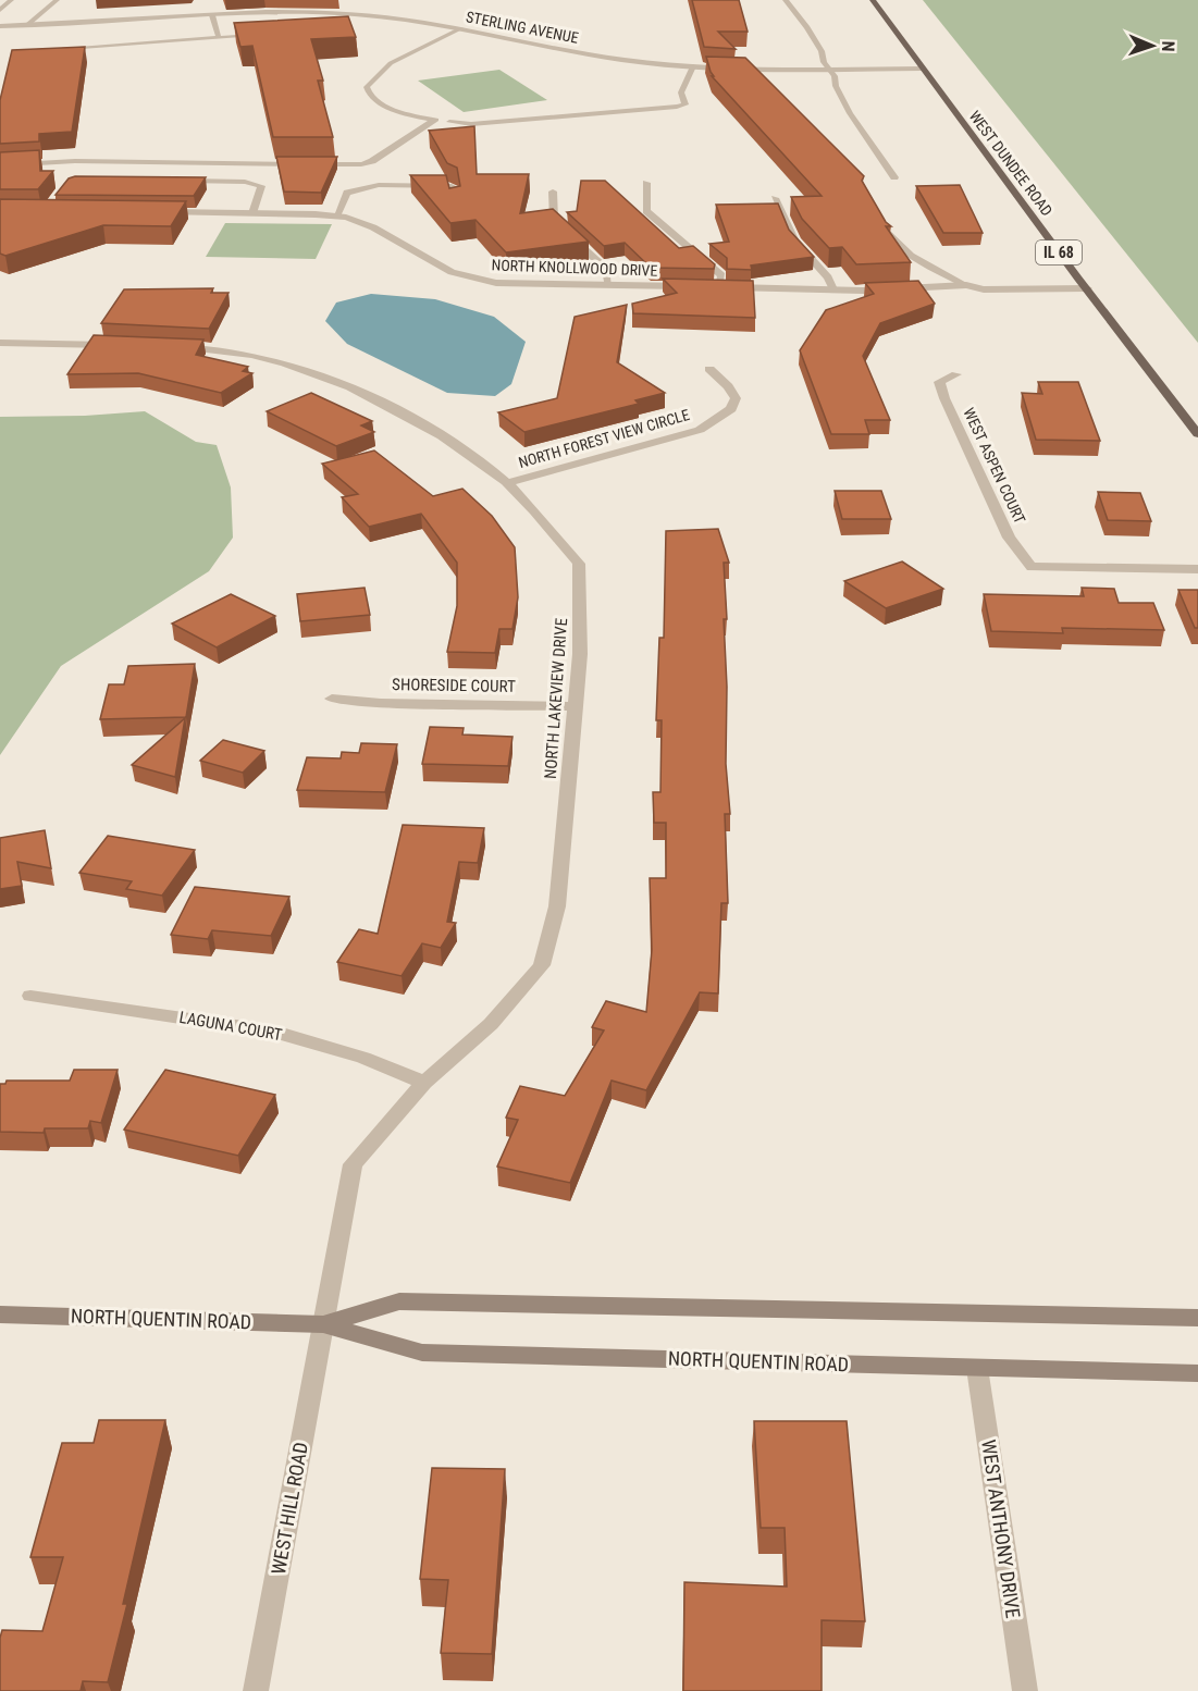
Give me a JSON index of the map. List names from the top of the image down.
{
  "streets": {
    "main road": ["WEST DUNDEE ROAD", "IL 68", "NORTH QUENTIN ROAD"],
    "street": [
      "STERLING AVENUE",
      "NORTH KNOLLWOOD DRIVE",
      "NORTH FOREST VIEW CIRCLE",
      "WEST ASPEN COURT",
      "SHORESIDE COURT",
      "NORTH LAKEVIEW DRIVE",
      "LAGUNA COURT",
      "WEST HILL ROAD",
      "WEST ANTHONY DRIVE"
    ]
  },
  "crossings": [
    ["STERLING AVENUE", "WEST DUNDEE ROAD"],
    ["NORTH FOREST VIEW CIRCLE", "NORTH LAKEVIEW DRIVE"],
    ["SHORESIDE COURT", "NORTH LAKEVIEW DRIVE"],
    ["NORTH LAKEVIEW DRIVE", "LAGUNA COURT"],
    ["NORTH LAKEVIEW DRIVE", "NORTH QUENTIN ROAD"],
    ["NORTH LAKEVIEW DRIVE", "WEST HILL ROAD"],
    ["NORTH QUENTIN ROAD", "WEST HILL ROAD"],
    ["NORTH QUENTIN ROAD", "WEST ANTHONY DRIVE"]
  ],
  "north": "right"
}
